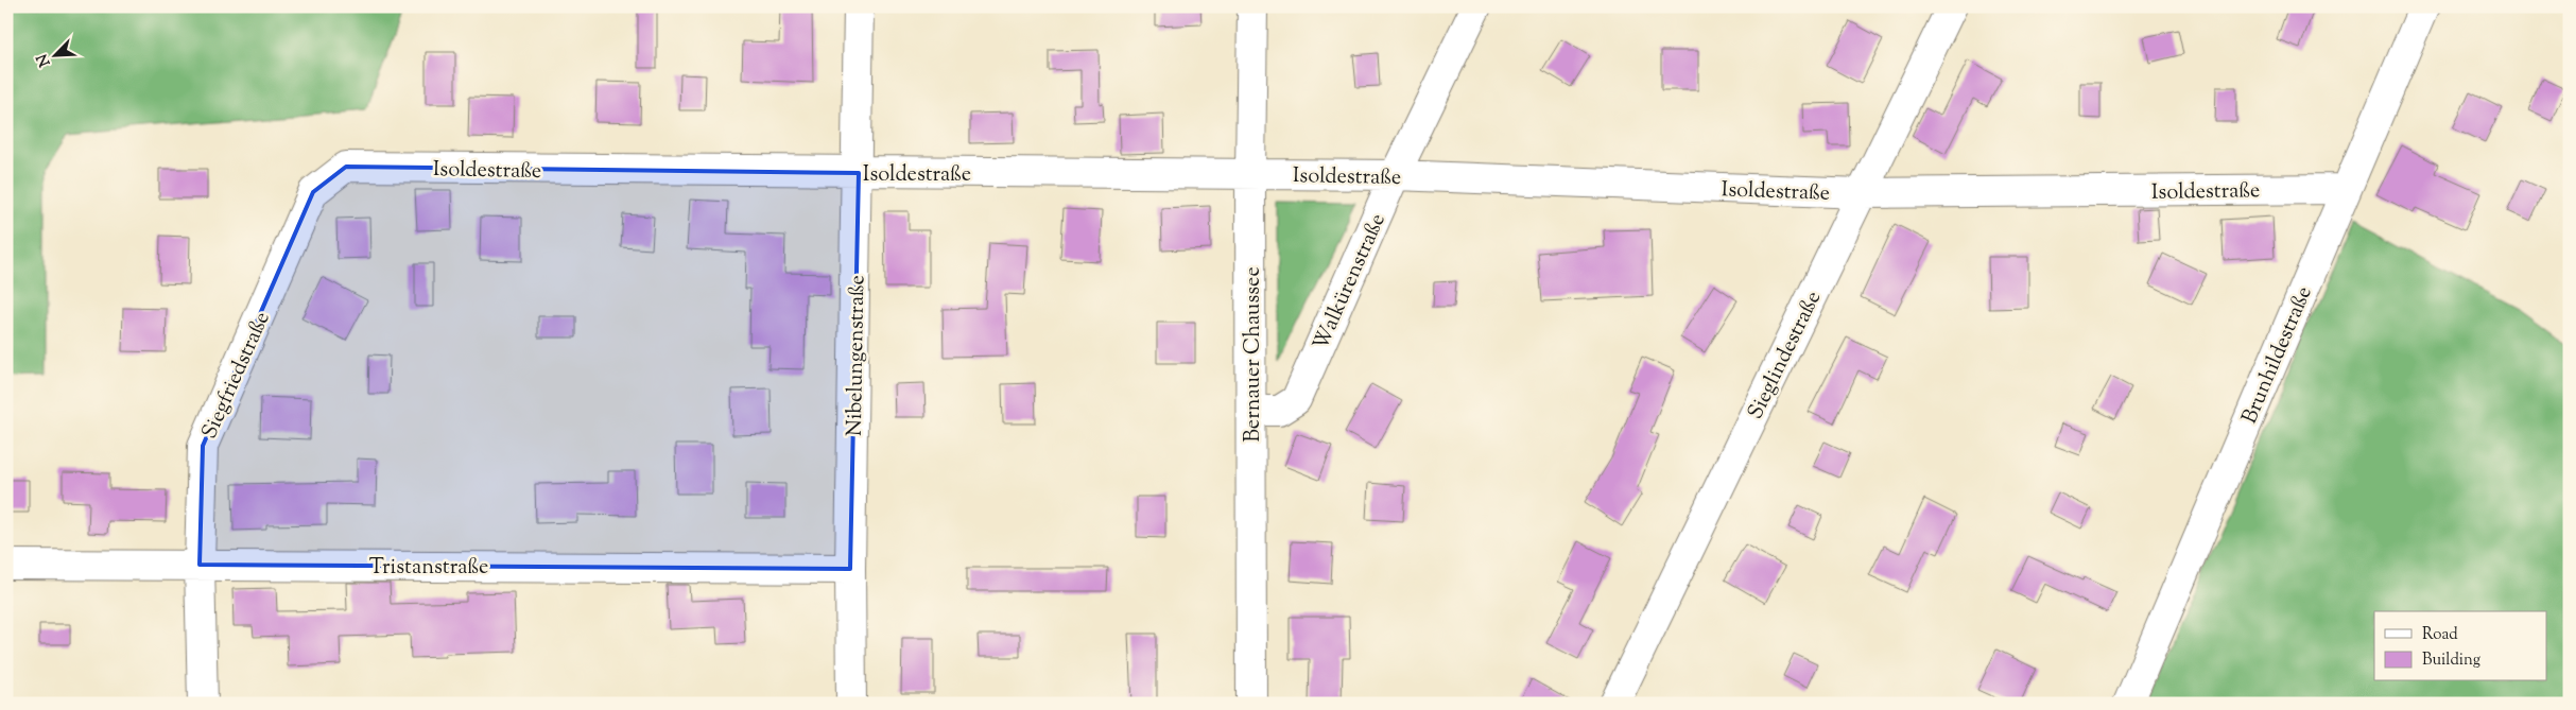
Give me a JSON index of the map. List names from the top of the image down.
{
  "streets": {
    "street": [
      "Isoldestraße",
      "Walkürenstraße",
      "Bernauer Chaussee",
      "Sieglindestraße",
      "Brunhildestraße",
      "Nibelungenstraße",
      "Siegfriedstraße",
      "Tristanstraße"
    ]
  },
  "crossings": [
    ["Isoldestraße", "Walkürenstraße"],
    ["Isoldestraße", "Bernauer Chaussee"],
    ["Isoldestraße", "Sieglindestraße"],
    ["Isoldestraße", "Brunhildestraße"],
    ["Isoldestraße", "Nibelungenstraße"],
    ["Isoldestraße", "Siegfriedstraße"],
    ["Walkürenstraße", "Bernauer Chaussee"],
    ["Nibelungenstraße", "Tristanstraße"],
    ["Siegfriedstraße", "Tristanstraße"]
  ],
  "legend": ["Road", "Building"],
  "north": "bottom left"
}
